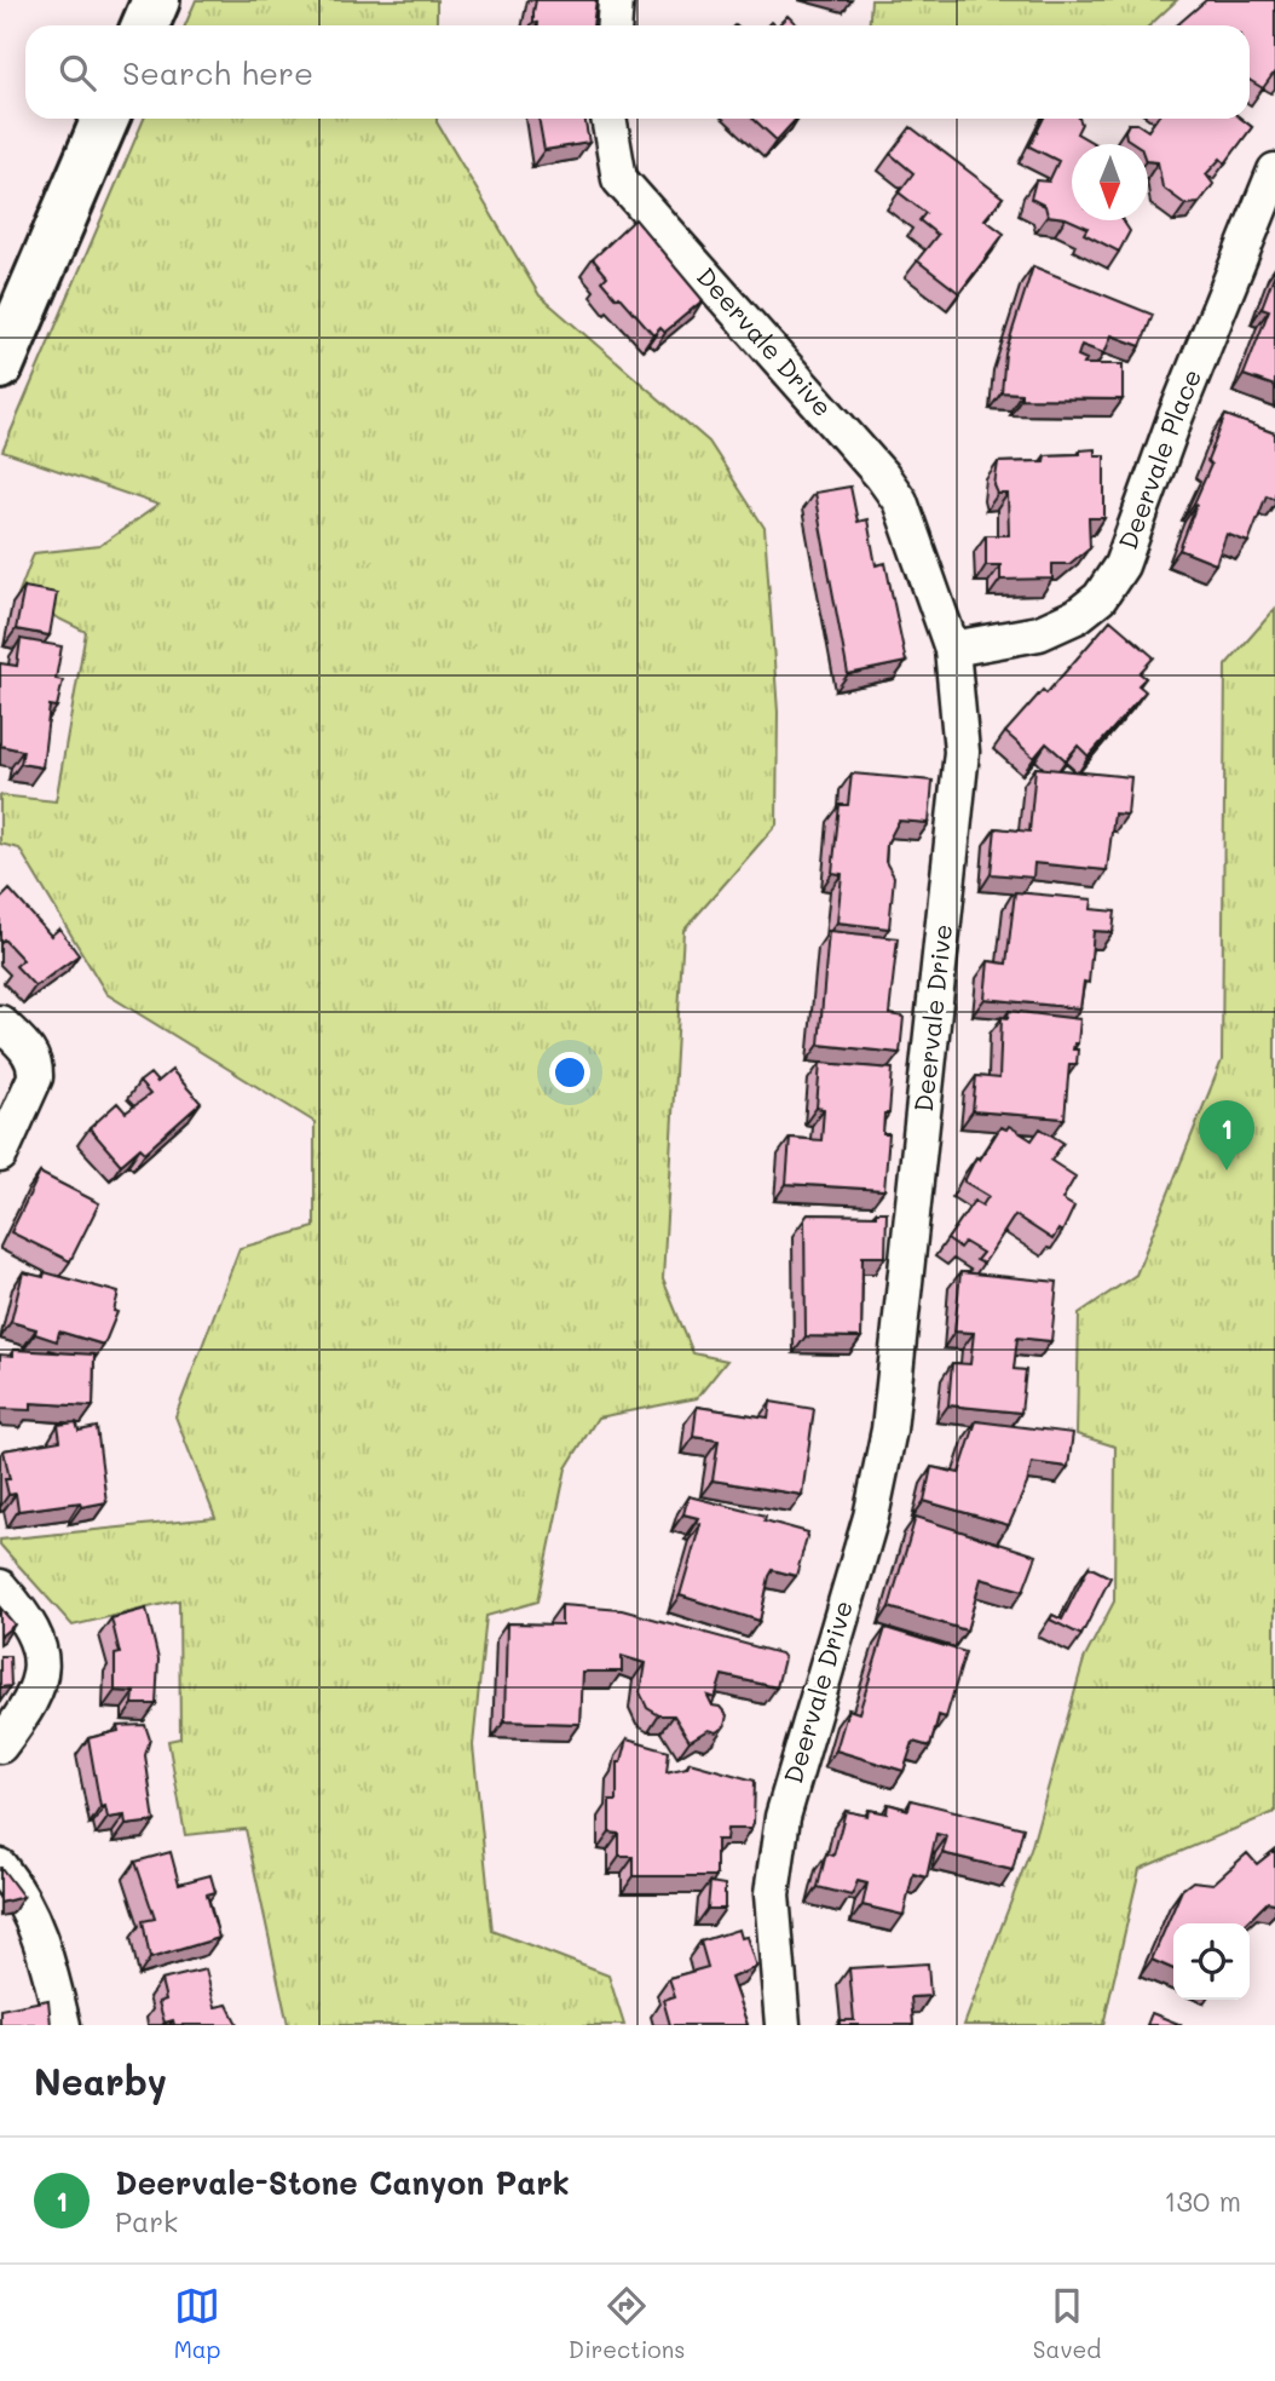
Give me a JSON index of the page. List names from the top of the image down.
{
  "streets": {
    "street": ["Deervale Drive", "Deervale Place"]
  },
  "crossings": [
    ["Deervale Drive", "Deervale Place"]
  ],
  "north": "bottom",
  "page": {
    "search": "Search here",
    "pins": "1",
    "heading": "Nearby",
    "list": [
      {
        "mark": "1",
        "name": "Deervale-Stone Canyon Park",
        "note": "Park",
        "value": "130 m"
      }
    ],
    "nav": ["Map", "Directions", "Saved"]
  }
}
